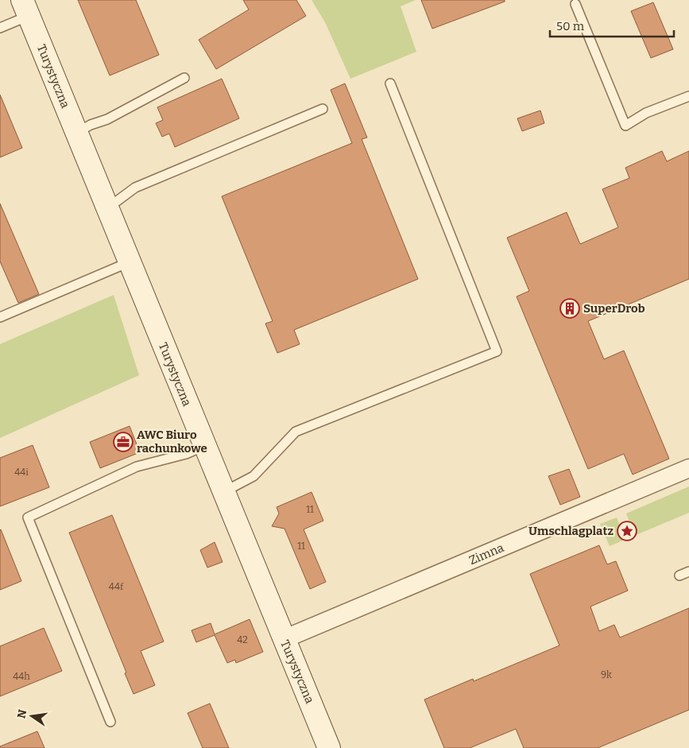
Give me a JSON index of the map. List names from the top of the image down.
{
  "streets": {
    "main road": ["Turystyczna"],
    "street": ["Zimna"]
  },
  "crossings": [
    ["Turystyczna", "Zimna"]
  ],
  "places": {
    "building": ["SuperDrob"],
    "office": ["AWC Biuro rachunkowe"],
    "place": ["Umschlagplatz"]
  },
  "house_numbers": [
    "44i",
    "11",
    "11",
    "44f",
    "42",
    "9k",
    "44h"
  ],
  "scale_bar": "50 m",
  "north": "left"
}
